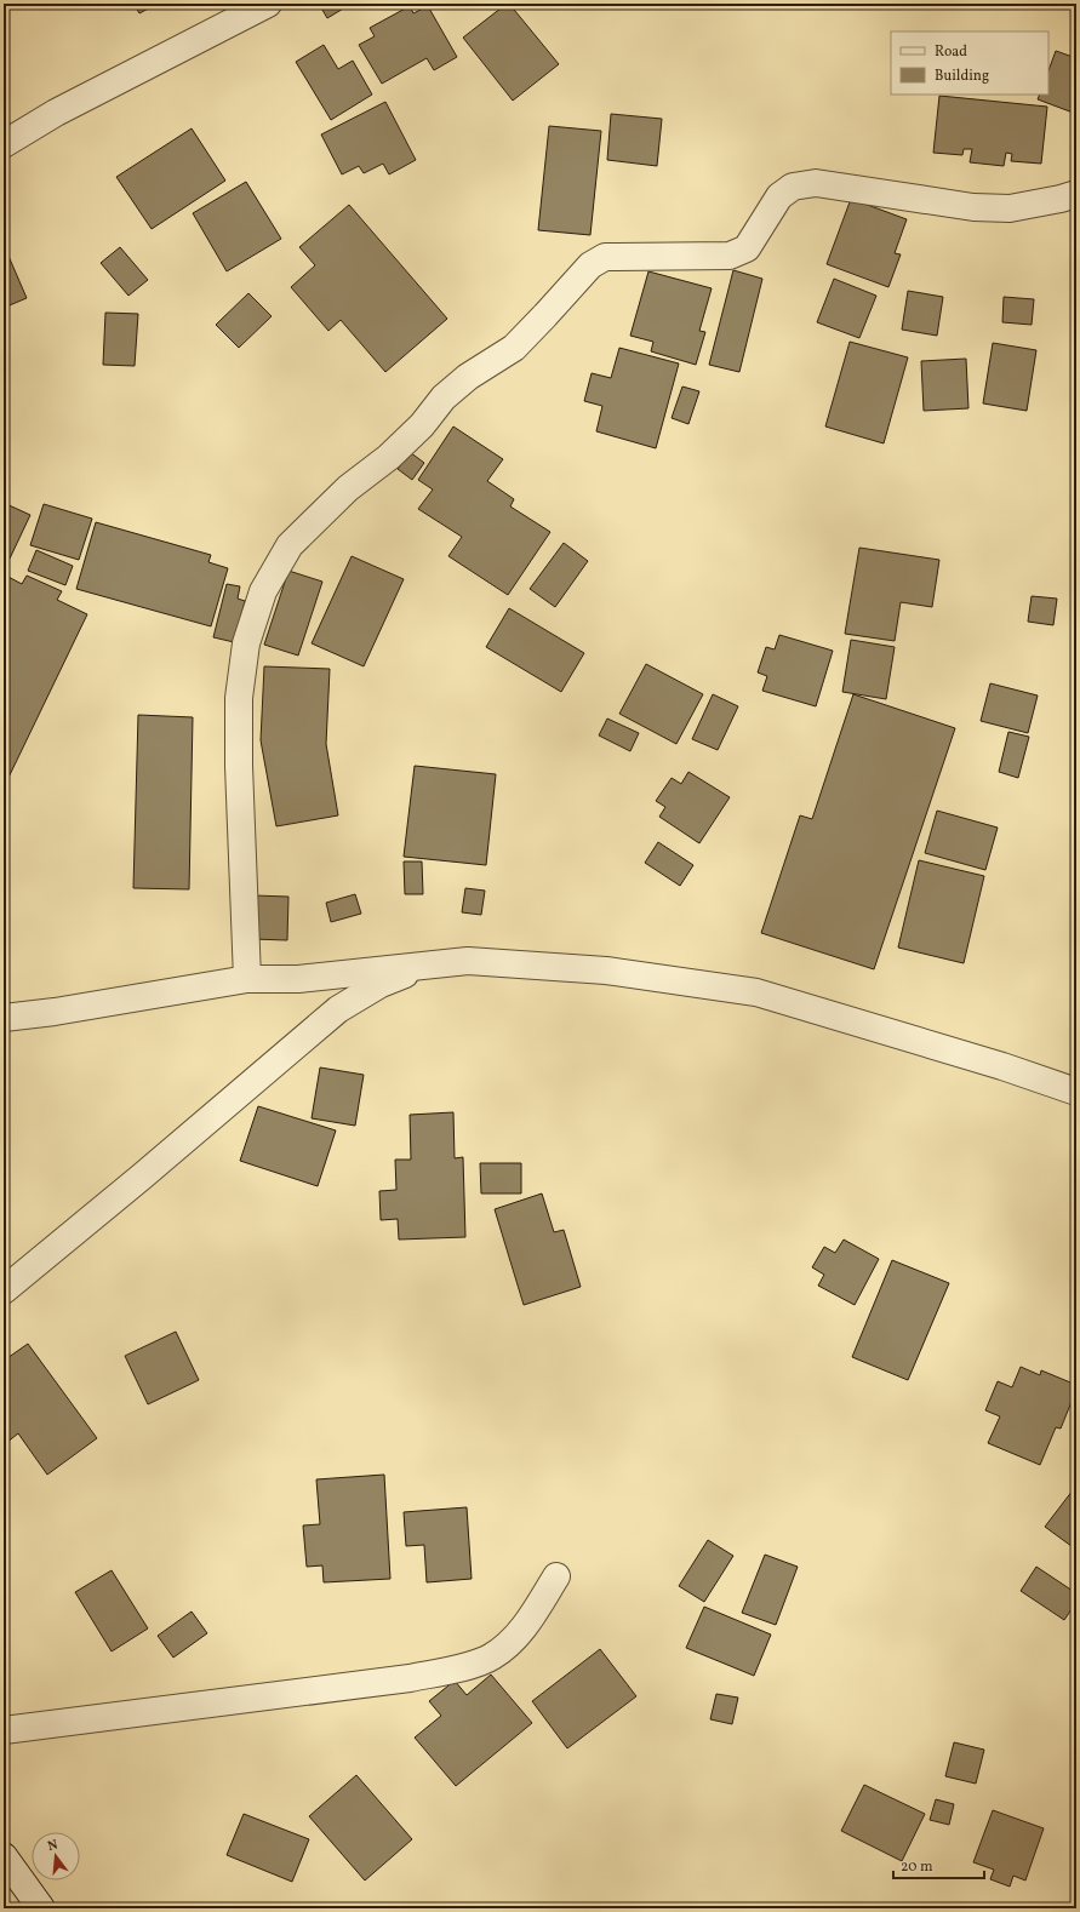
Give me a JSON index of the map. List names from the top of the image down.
{
  "legend": ["Road", "Building"],
  "scale_bar": "20 m",
  "north": "top"
}
